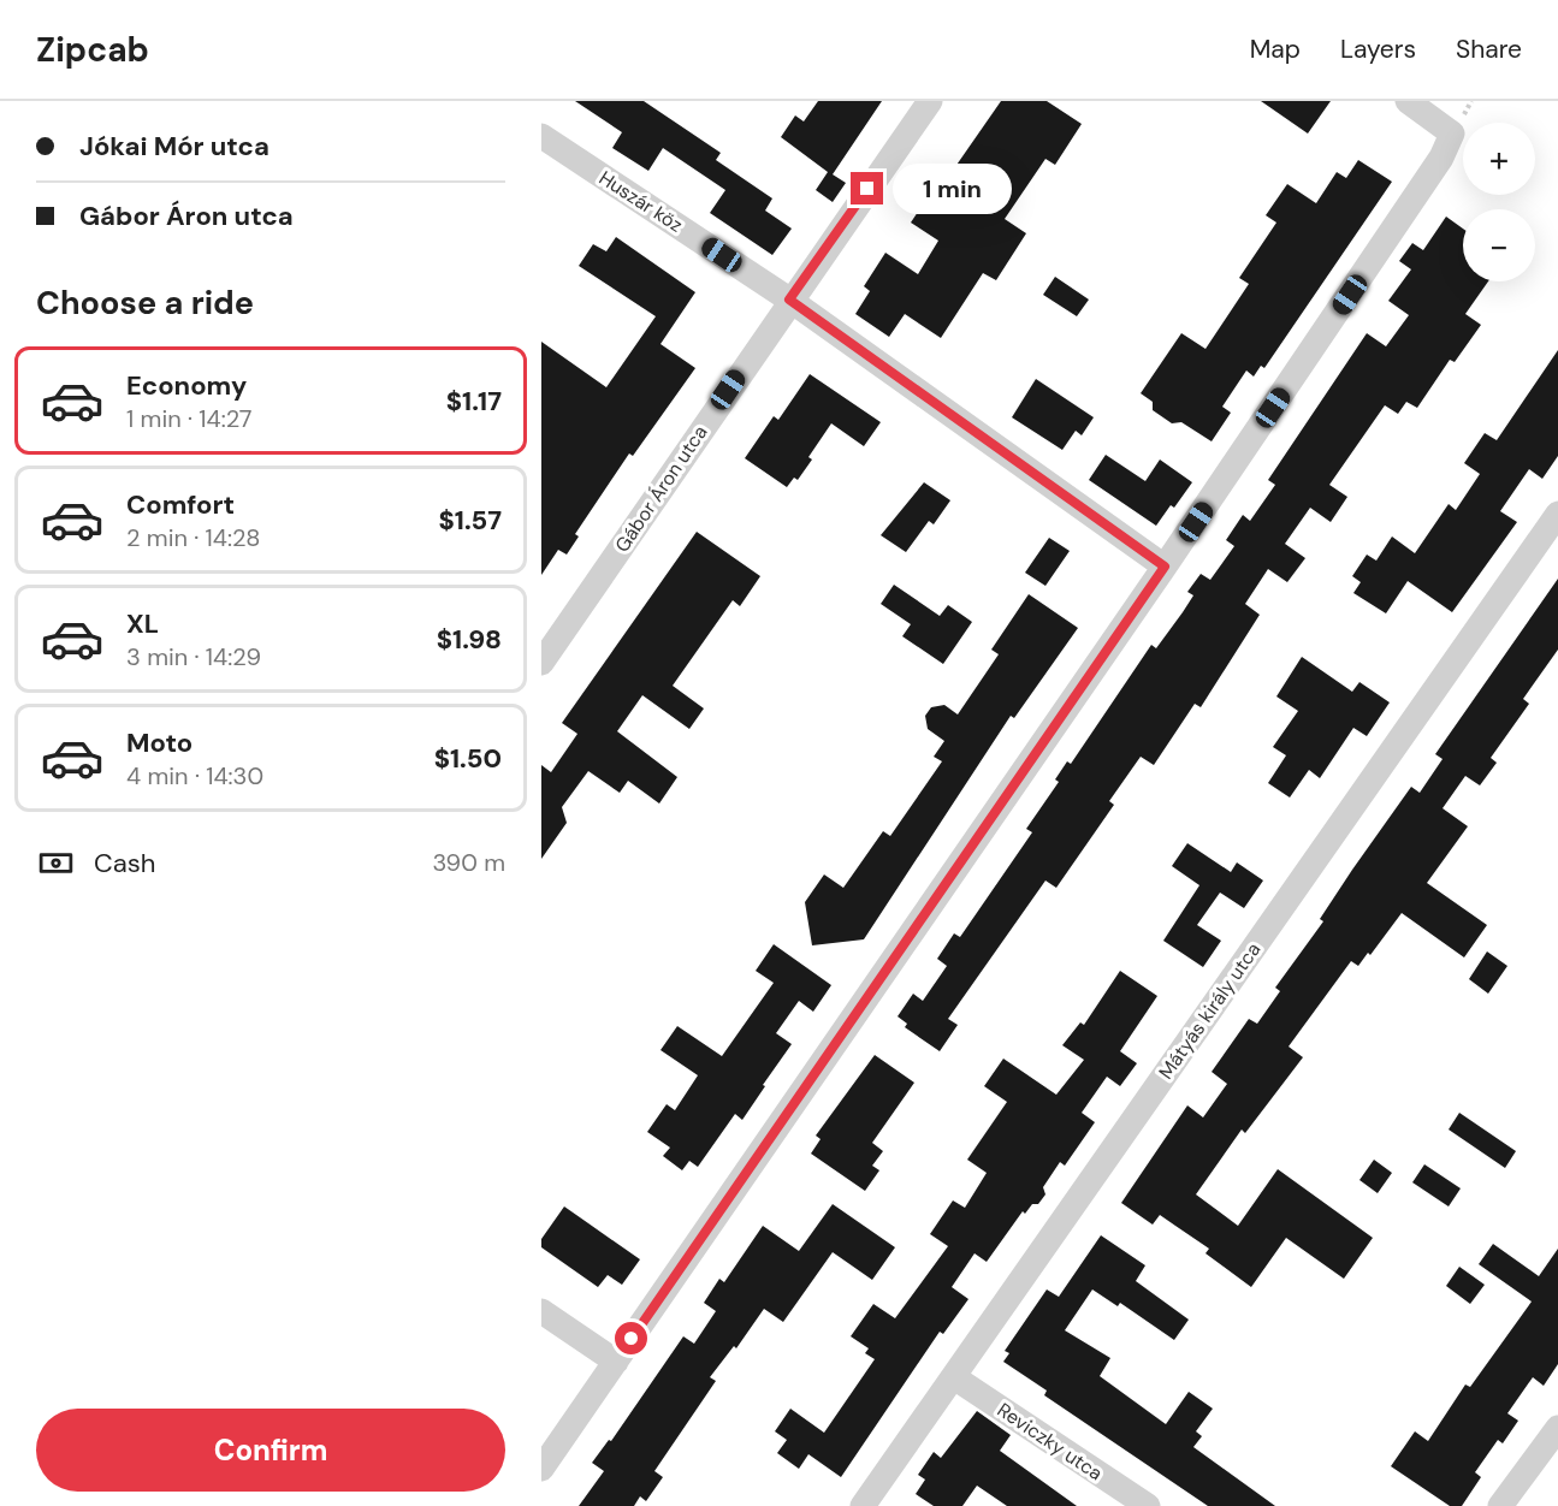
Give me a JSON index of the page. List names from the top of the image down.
{
  "streets": {
    "street": [
      "Huszár köz",
      "Gábor Áron utca",
      "Mátyás király utca",
      "Reviczky utca"
    ]
  },
  "crossings": [
    ["Huszár köz", "Gábor Áron utca"],
    ["Mátyás király utca", "Reviczky utca"]
  ],
  "page": {
    "header": "Zipcab",
    "nav": ["Map", "Layers", "Share"],
    "banner": ["Jókai Mór utca", "Gábor Áron utca"],
    "map_buttons": ["+", "−"],
    "bubble": "1 min",
    "heading": "Choose a ride",
    "list": [
      {
        "name": "Economy",
        "note": "1 min · 14:27",
        "value": "$1.17"
      },
      {
        "name": "Comfort",
        "note": "2 min · 14:28",
        "value": "$1.57"
      },
      {
        "name": "XL",
        "note": "3 min · 14:29",
        "value": "$1.98"
      },
      {
        "name": "Moto",
        "note": "4 min · 14:30",
        "value": "$1.50"
      }
    ],
    "pay": ["Cash", "390 m"],
    "buttons": "Confirm"
  }
}
